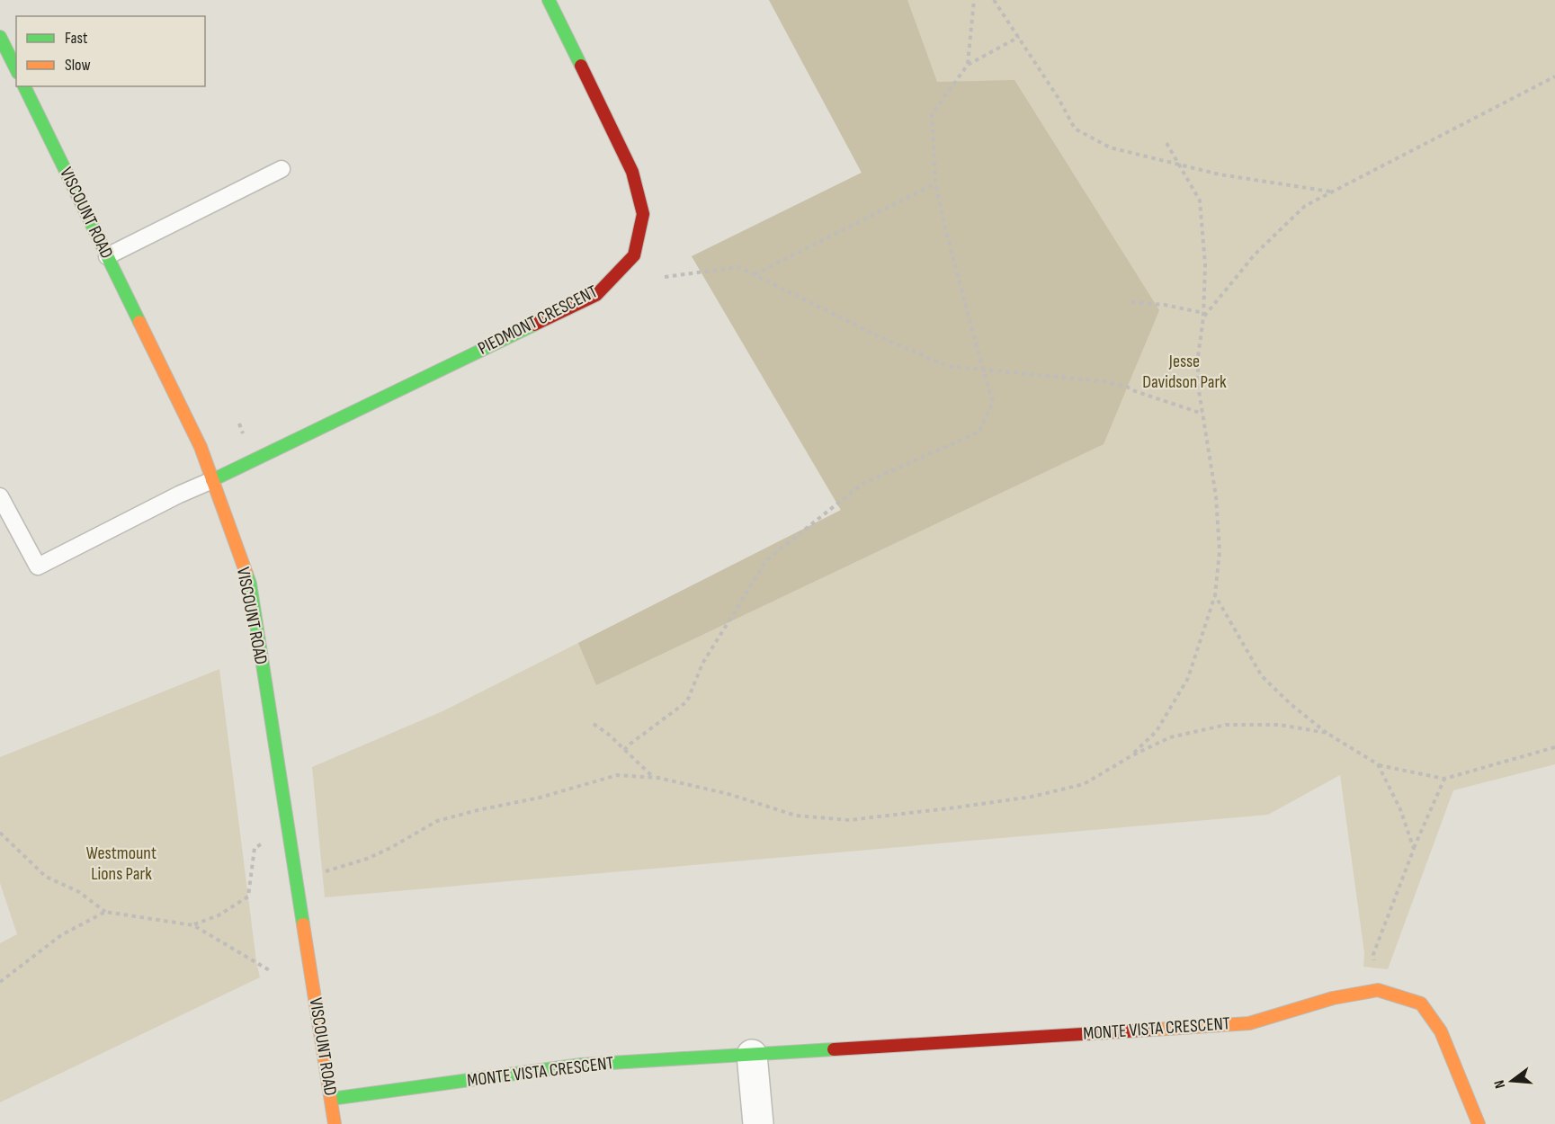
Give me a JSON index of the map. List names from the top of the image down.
{
  "streets": {
    "street": ["VISCOUNT ROAD", "PIEDMONT CRESCENT", "MONTE VISTA CRESCENT"]
  },
  "crossings": [
    ["VISCOUNT ROAD", "PIEDMONT CRESCENT"],
    ["VISCOUNT ROAD", "MONTE VISTA CRESCENT"]
  ],
  "parks": ["Jesse Davidson Park", "Westmount Lions Park"],
  "legend": ["Fast", "Slow"],
  "north": "left"
}
